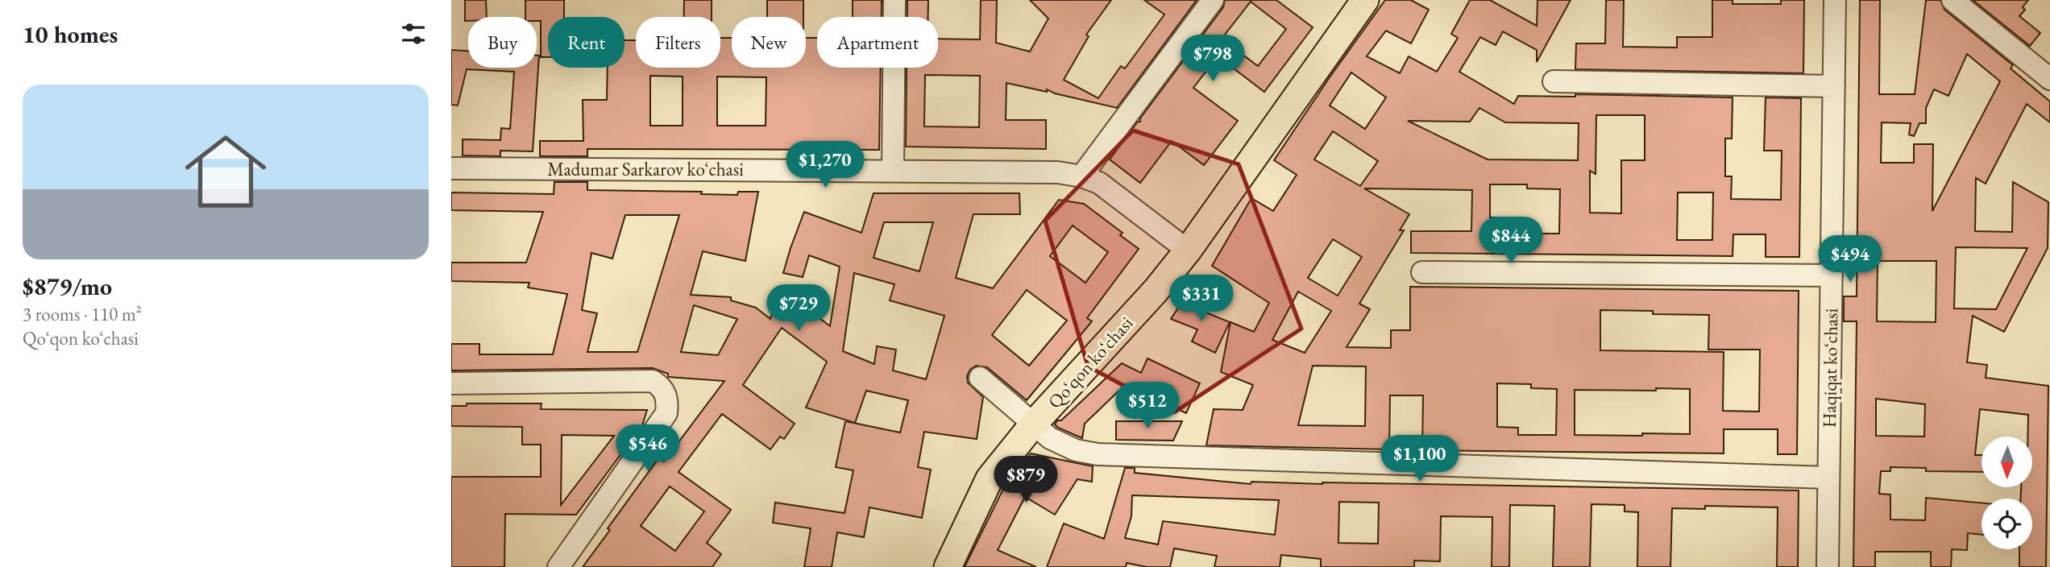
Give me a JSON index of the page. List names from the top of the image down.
{
  "streets": {
    "main road": ["Qoʻqon koʻchasi"],
    "street": ["Madumar Sarkarov koʻchasi", "Haqiqat koʻchasi"]
  },
  "crossings": [
    ["Madumar Sarkarov koʻchasi", "Qoʻqon koʻchasi"]
  ],
  "north": "bottom",
  "page": {
    "heading": "10 homes",
    "chip": [
      "Buy",
      "Rent",
      "Filters",
      "New",
      "Apartment"
    ],
    "price": [
      "$798",
      "$1,270",
      "$844",
      "$494",
      "$331",
      "$729",
      "$512",
      "$546",
      "$1,100",
      "$879"
    ],
    "list": [
      {
        "name": "$879/mo",
        "note": "3 rooms · 110 m² · Qoʻqon koʻchasi"
      }
    ]
  }
}
